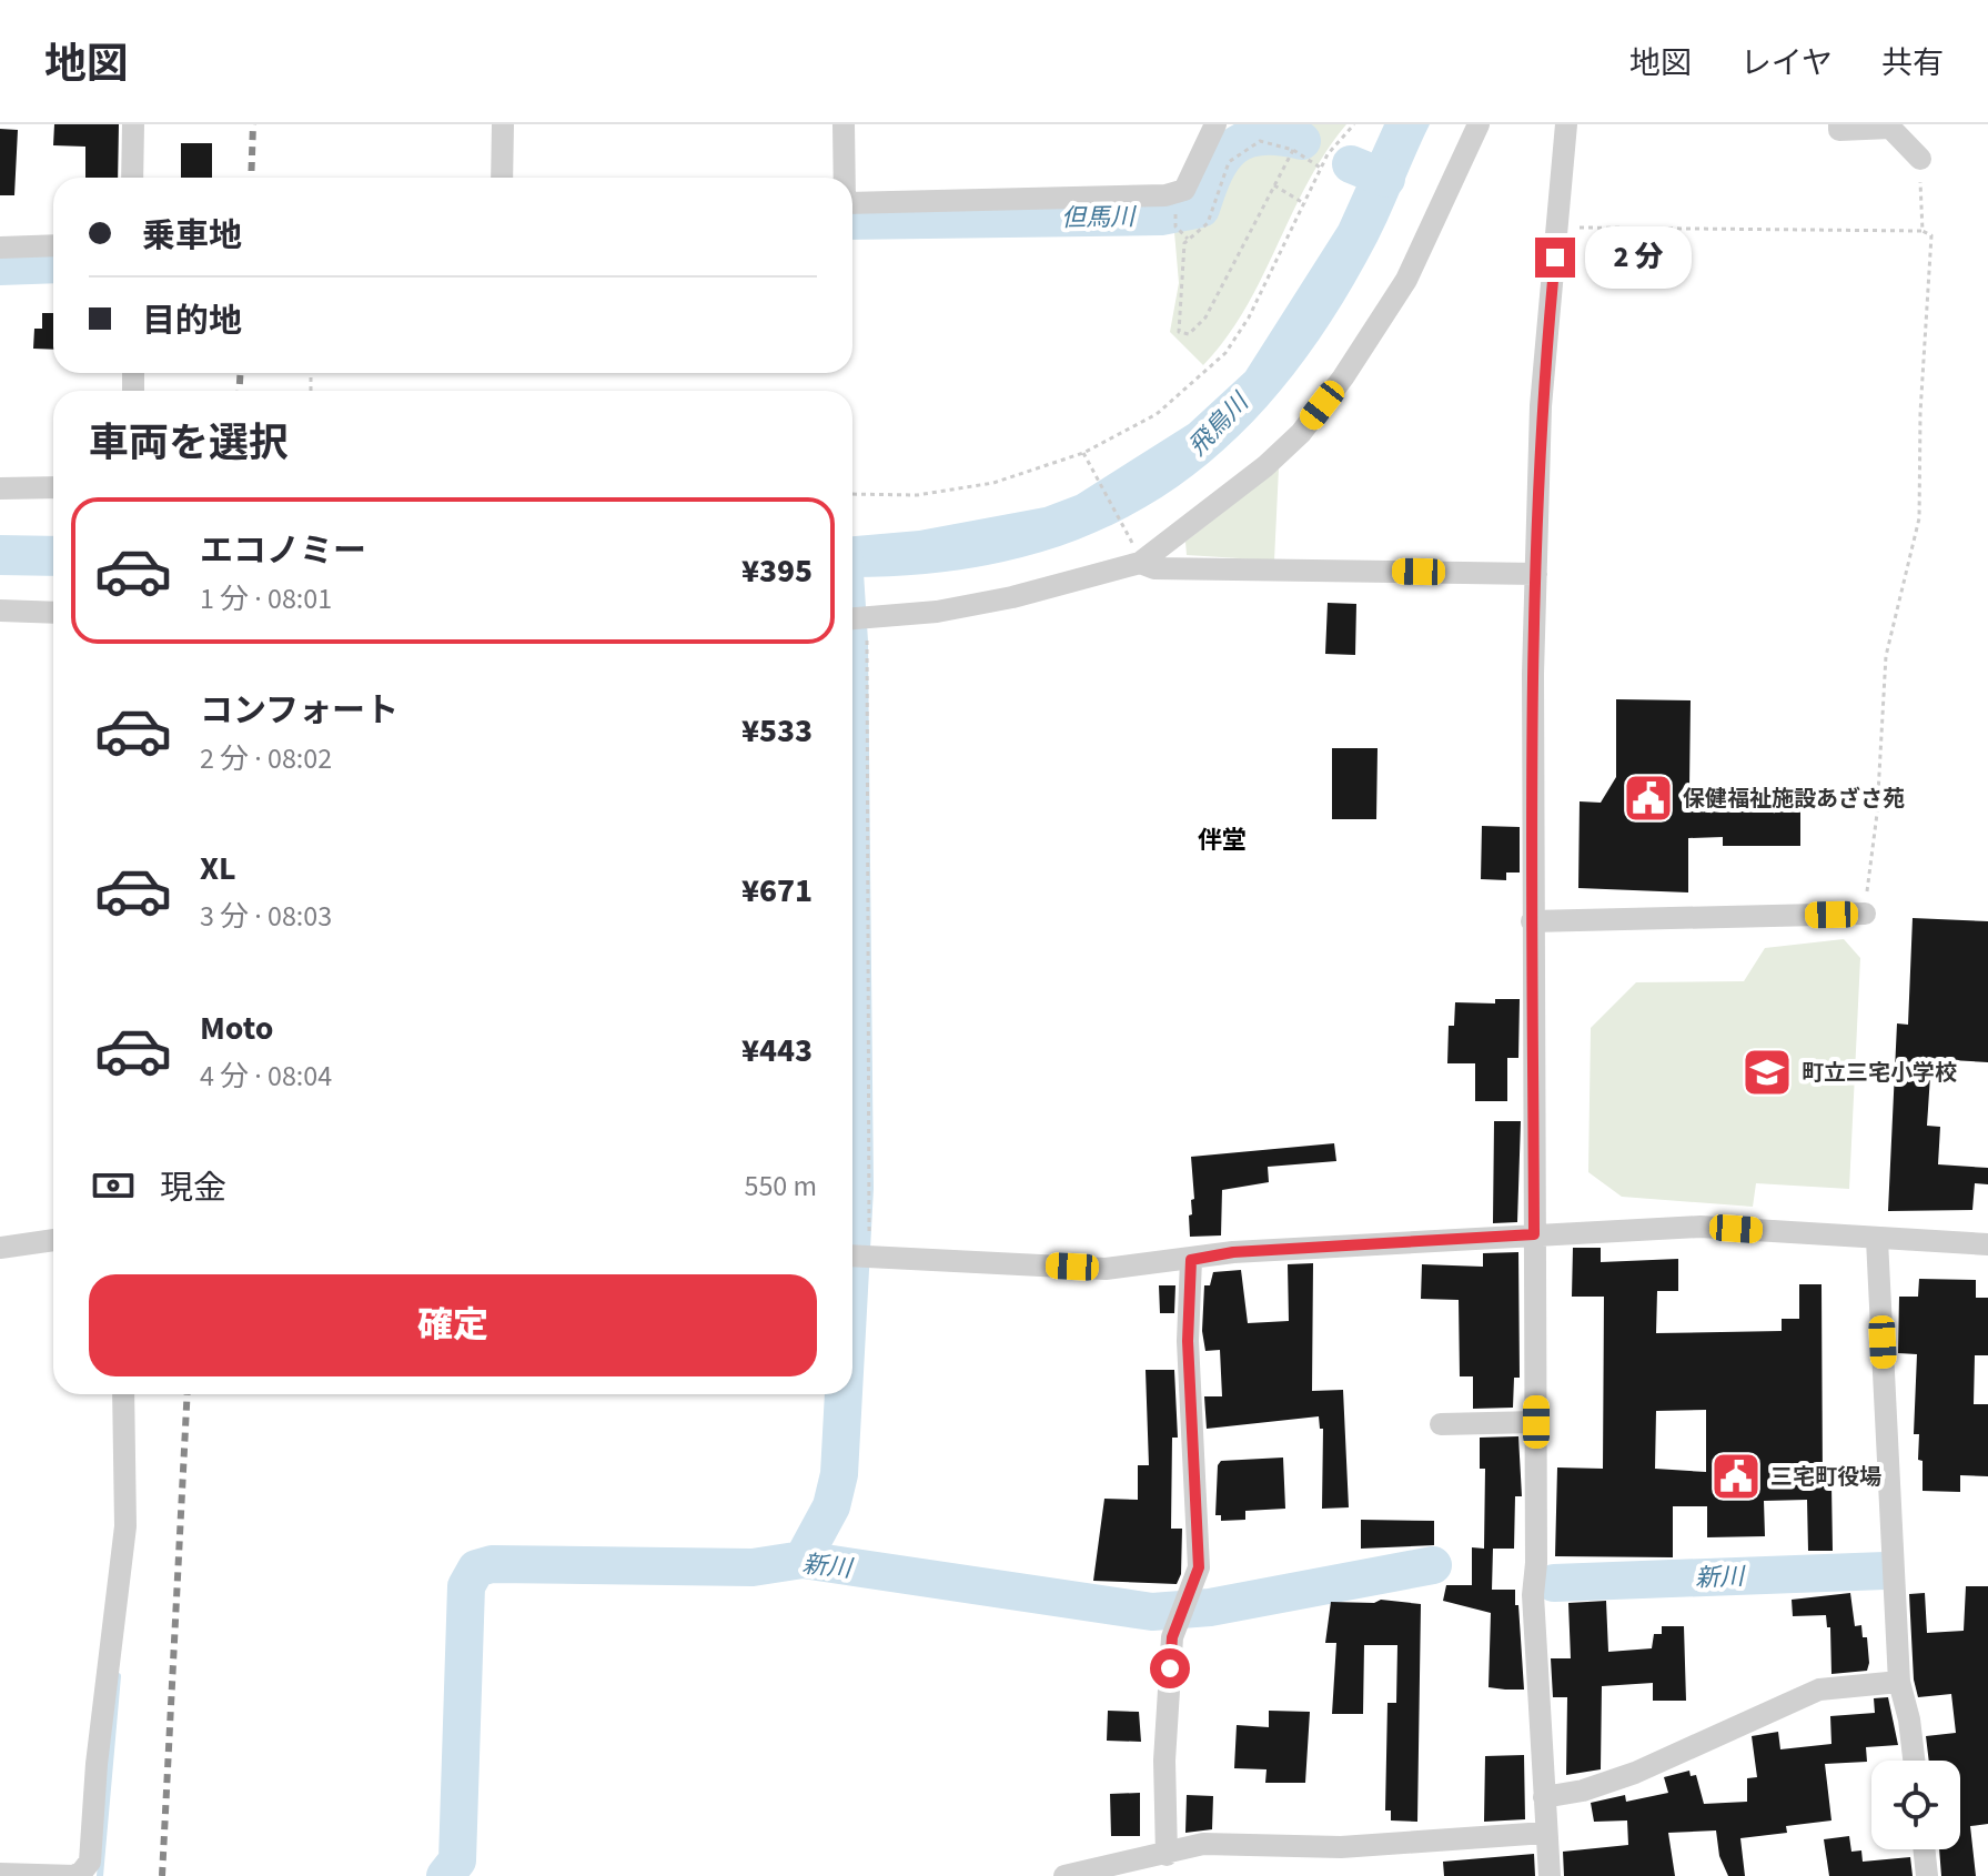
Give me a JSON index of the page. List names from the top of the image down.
{
  "districts": ["伴堂"],
  "water": ["但馬川", "飛鳥川", "新川"],
  "places": {
    "public building": ["保健福祉施設あざさ苑", "三宅町役場"],
    "school or university": ["町立三宅小学校"]
  },
  "page": {
    "header": "地図",
    "nav": ["地図", "レイヤ", "共有"],
    "banner": ["乗車地", "目的地"],
    "bubble": "2 分",
    "heading": "車両を選択",
    "list": [
      {
        "name": "エコノミー",
        "note": "1 分 · 08:01",
        "value": "¥395"
      },
      {
        "name": "コンフォート",
        "note": "2 分 · 08:02",
        "value": "¥533"
      },
      {
        "name": "XL",
        "note": "3 分 · 08:03",
        "value": "¥671"
      },
      {
        "name": "Moto",
        "note": "4 分 · 08:04",
        "value": "¥443"
      }
    ],
    "pay": ["現金", "550 m"],
    "buttons": "確定"
  }
}
